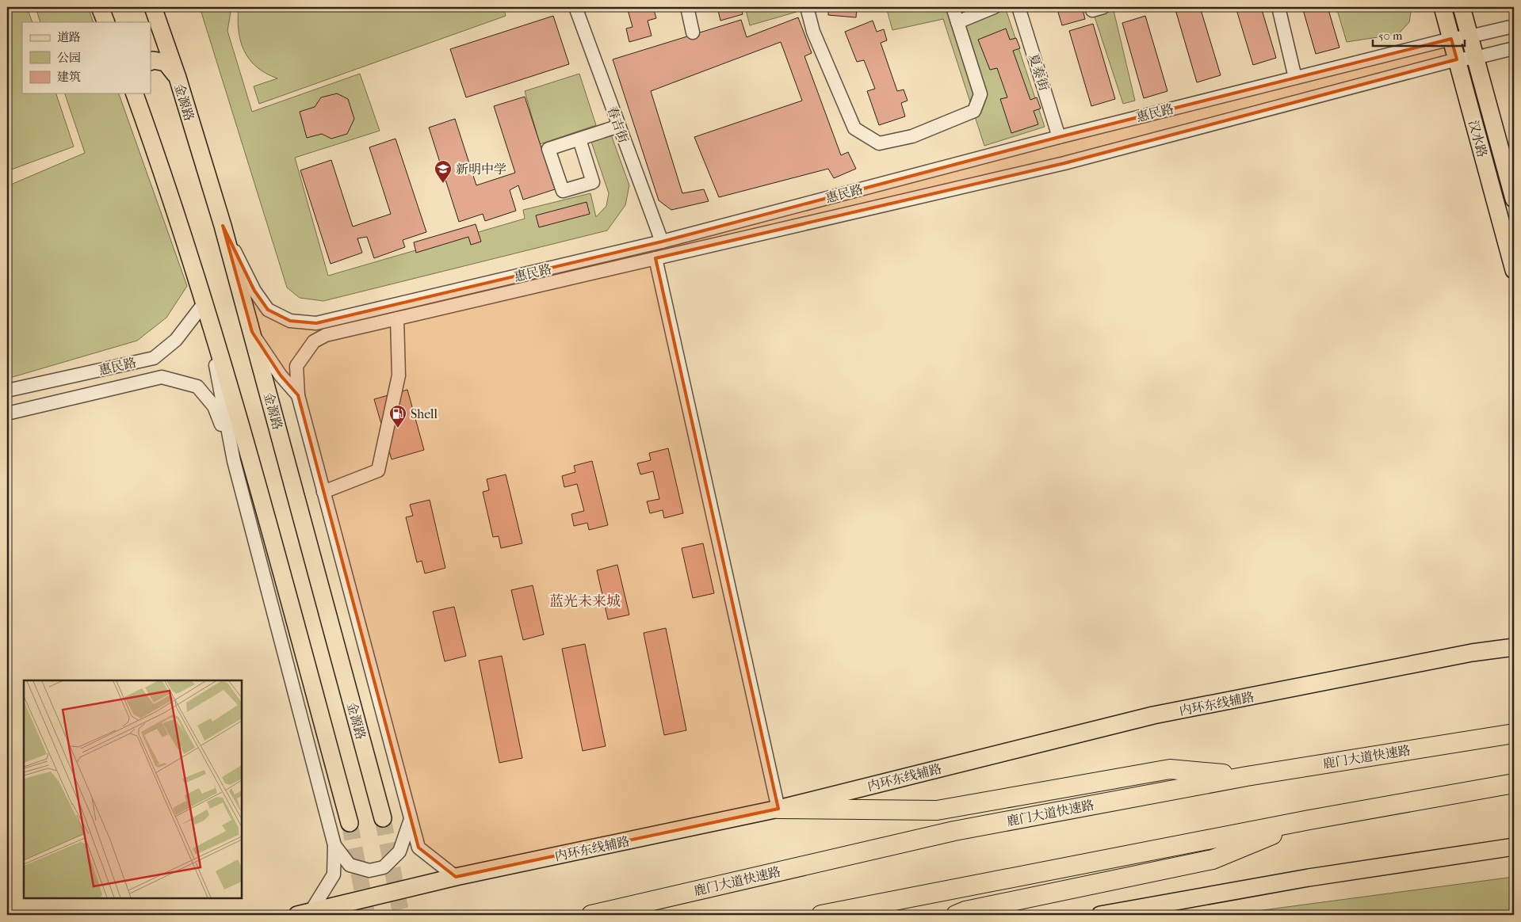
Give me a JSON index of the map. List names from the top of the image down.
{
  "streets": {
    "highway": ["鹿门大道快速路"],
    "main road": ["金源路", "汉水路", "内环东线辅路"],
    "street": ["夏泰街", "惠民路", "春吉街"]
  },
  "crossings": [
    ["夏泰街", "惠民路"],
    ["金源路", "惠民路"],
    ["惠民路", "春吉街"],
    ["惠民路", "汉水路"],
    ["惠民路", "内环东线辅路"]
  ],
  "districts": ["蓝光未来城"],
  "places": {
    "school or university": ["新明中学"],
    "fuel station": ["Shell"]
  },
  "legend": ["道路", "公园", "建筑"],
  "scale_bar": "50 m"
}
